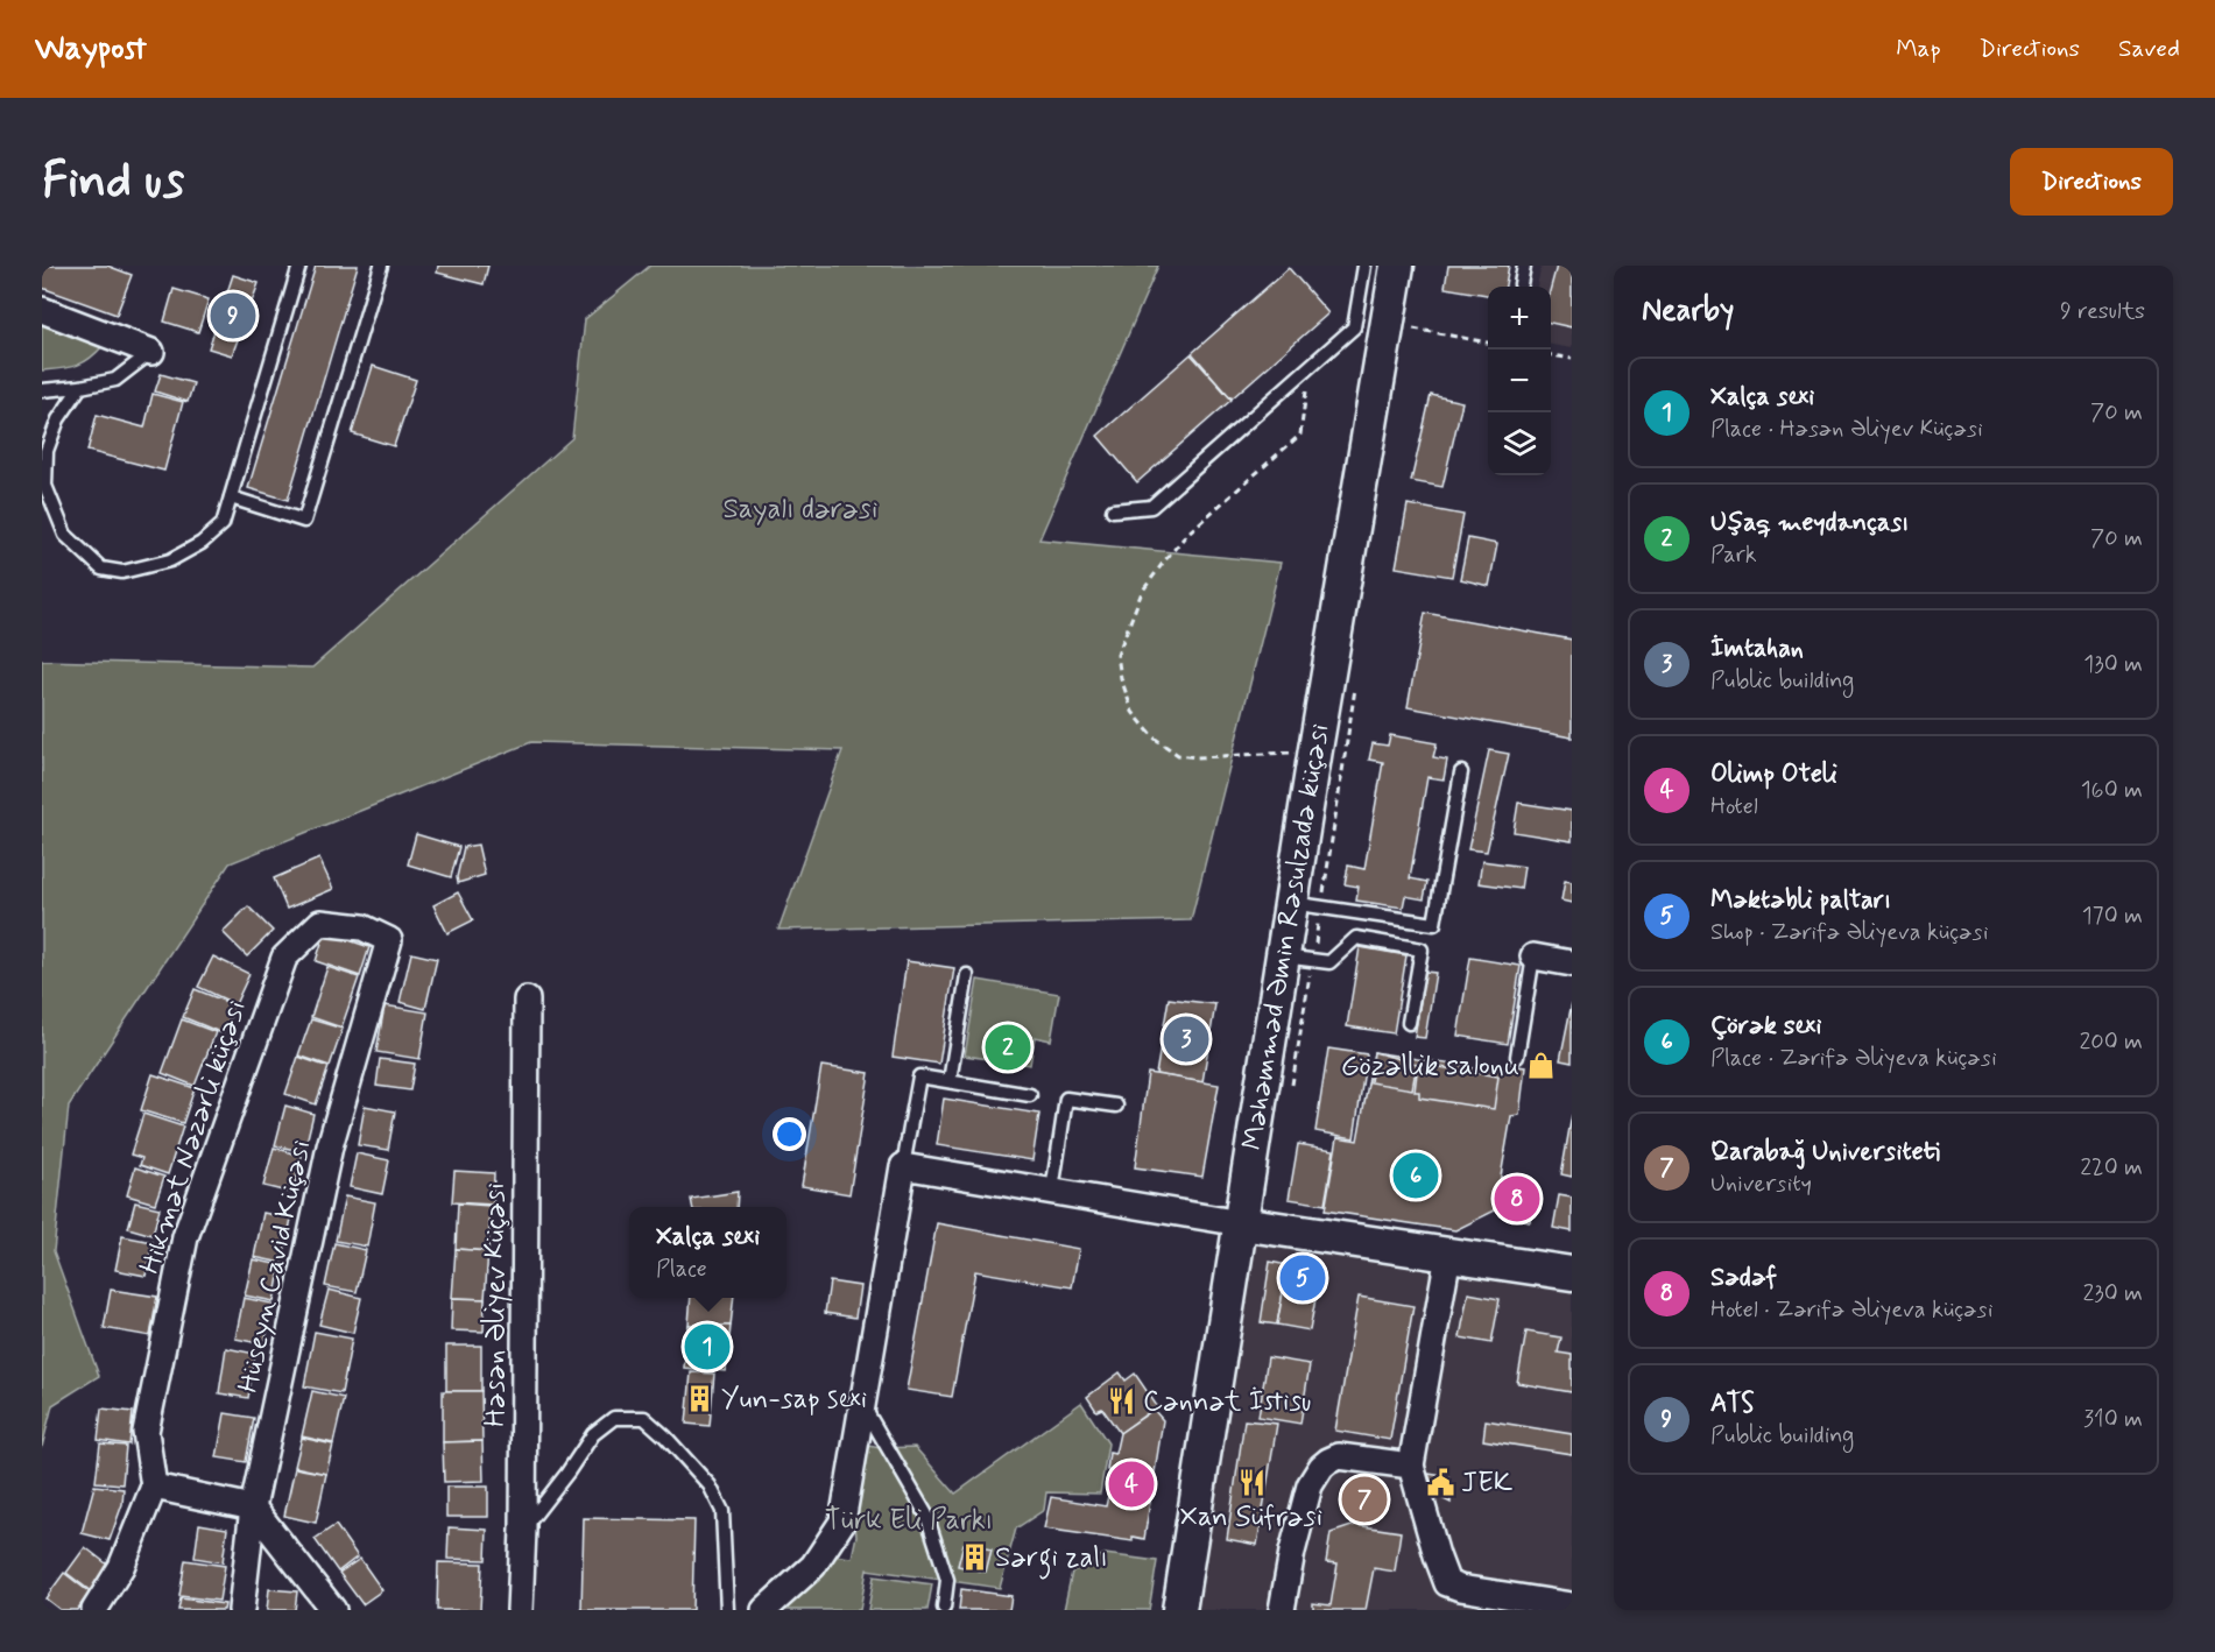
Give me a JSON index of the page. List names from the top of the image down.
{
  "streets": {
    "main road": ["Məhəmməd Əmin Rəsulzadə küçəsi"],
    "street": ["Hikmət Nəzərli küçəsi", "Hüseyn Cavid Küçəsi", "Həsən Əliyev Küçəsi"]
  },
  "crossings": [
    ["Hikmət Nəzərli küçəsi", "Hüseyn Cavid Küçəsi"]
  ],
  "parks": ["Sayalı dərəsi", "Türk Eli Parkı"],
  "places": {
    "shop": ["Gözəllik salonu"],
    "building": ["Yun-sap sexi", "Sərgi zalı"],
    "restaurant": ["Cənnət İstisu", "Xan Süfrəsi"],
    "public building": ["JEK"]
  },
  "page": {
    "header": "Waypost",
    "nav": ["Map", "Directions", "Saved"],
    "buttons": "Directions",
    "title": "Find us",
    "heading": ["Nearby", "9 results"],
    "map_buttons": ["+", "−"],
    "pins": [
      "9",
      "3",
      "2",
      "6",
      "8",
      "5",
      "1",
      "4",
      "7"
    ],
    "list": [
      {
        "mark": "1",
        "name": "Xalça sexi",
        "note": "Place · Həsən Əliyev Küçəsi",
        "value": "70 m"
      },
      {
        "mark": "2",
        "name": "Uşaq meydançası",
        "note": "Park",
        "value": "70 m"
      },
      {
        "mark": "3",
        "name": "İmtahan",
        "note": "Public building",
        "value": "130 m"
      },
      {
        "mark": "4",
        "name": "Olimp Oteli",
        "note": "Hotel",
        "value": "160 m"
      },
      {
        "mark": "5",
        "name": "Məktəbli paltarı",
        "note": "Shop · Zərifə Əliyeva küçəsi",
        "value": "170 m"
      },
      {
        "mark": "6",
        "name": "Çörək sexi",
        "note": "Place · Zərifə Əliyeva küçəsi",
        "value": "200 m"
      },
      {
        "mark": "7",
        "name": "Qarabağ Universiteti",
        "note": "University",
        "value": "220 m"
      },
      {
        "mark": "8",
        "name": "Sədəf",
        "note": "Hotel · Zərifə Əliyeva küçəsi",
        "value": "230 m"
      },
      {
        "mark": "9",
        "name": "ATS",
        "note": "Public building",
        "value": "310 m"
      }
    ],
    "popup": ["Xalça sexi", "Place"]
  }
}
